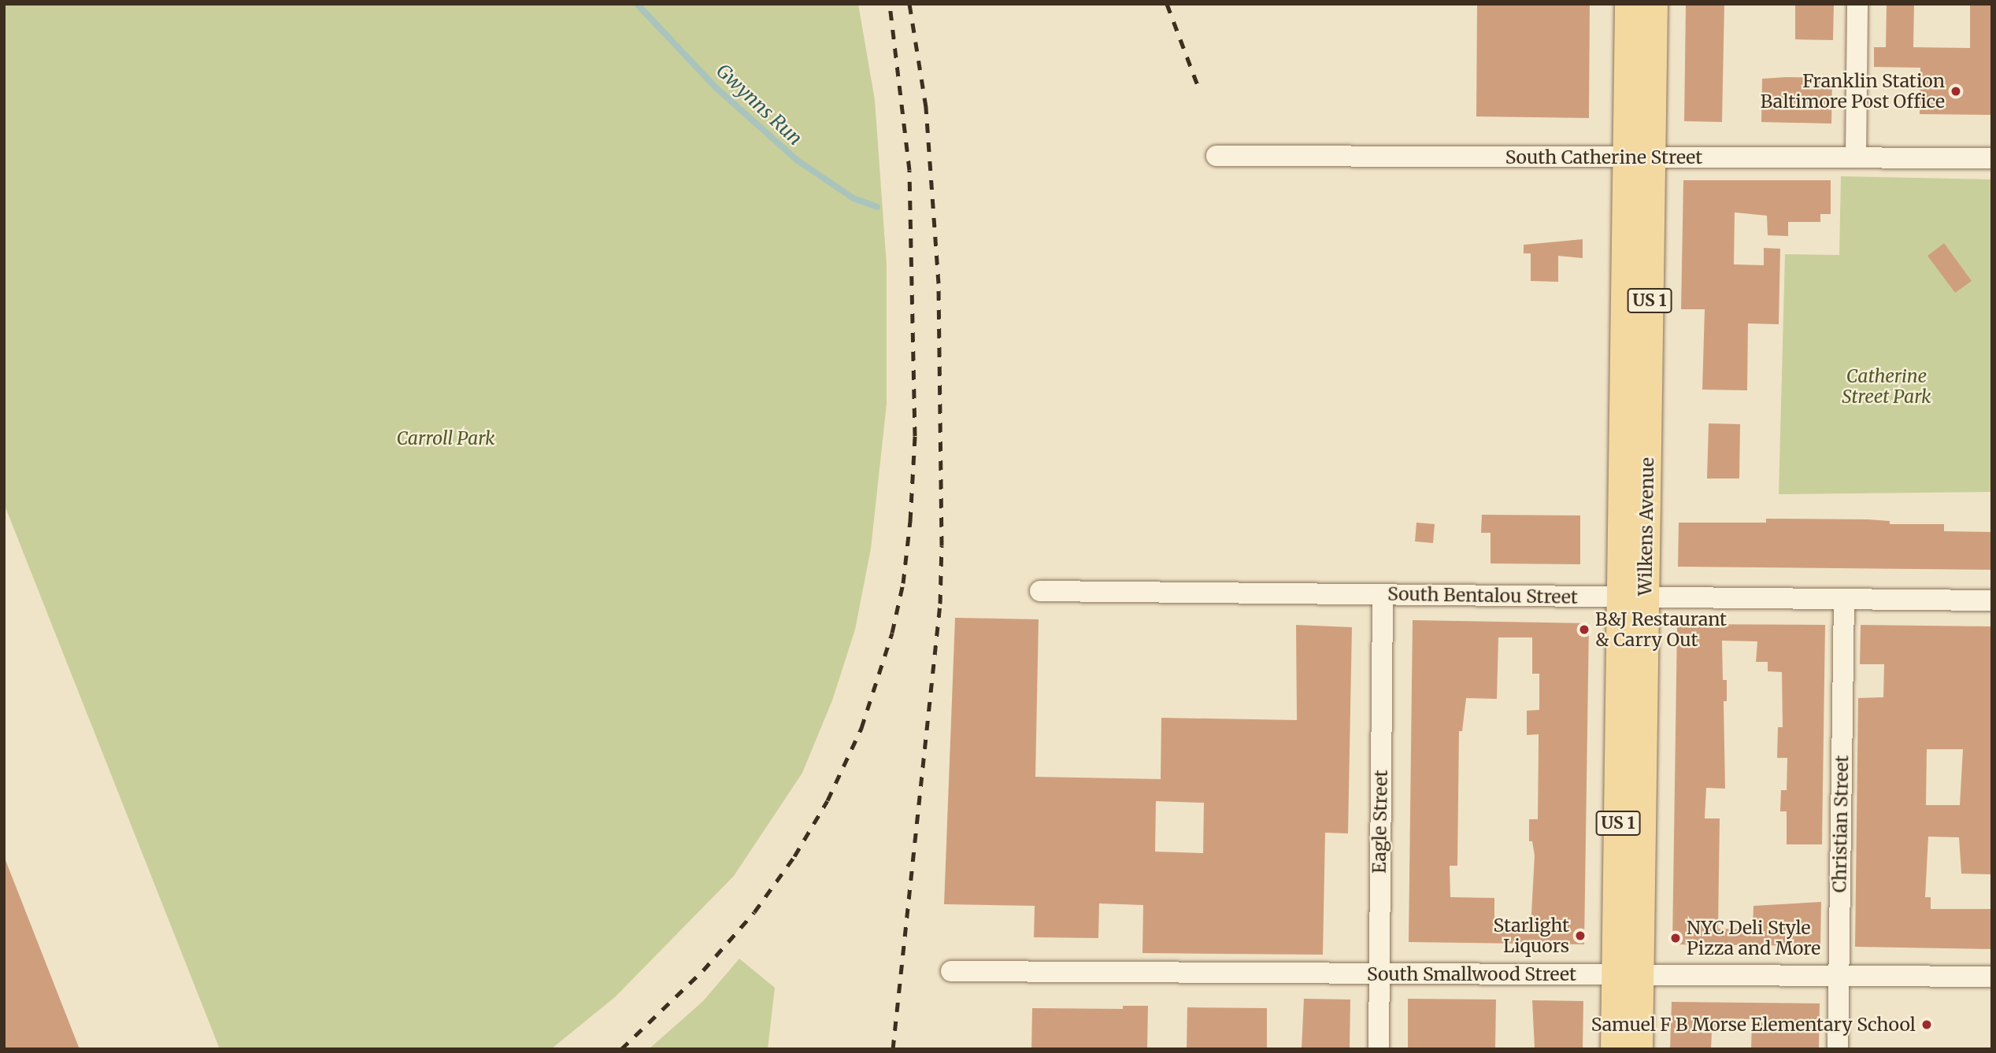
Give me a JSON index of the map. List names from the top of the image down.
{
  "streets": {
    "main road": ["US 1", "Wilkens Avenue"],
    "street": [
      "South Catherine Street",
      "South Bentalou Street",
      "Eagle Street",
      "Christian Street",
      "South Smallwood Street"
    ]
  },
  "crossings": [
    ["South Catherine Street", "Wilkens Avenue"],
    ["Wilkens Avenue", "South Bentalou Street"],
    ["Wilkens Avenue", "South Smallwood Street"],
    ["South Bentalou Street", "Eagle Street"],
    ["South Bentalou Street", "Christian Street"],
    ["Eagle Street", "South Smallwood Street"],
    ["Christian Street", "South Smallwood Street"]
  ],
  "water": ["Gwynns Run"],
  "parks": ["Catherine Street Park", "Carroll Park"],
  "places": [
    "Franklin Station Baltimore Post Office",
    "B&J Restaurant & Carry Out",
    "Starlight Liquors",
    "NYC Deli Style Pizza and More",
    "Samuel F B Morse Elementary School"
  ]
}
